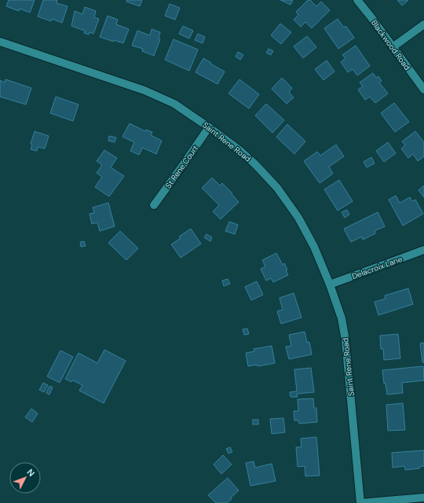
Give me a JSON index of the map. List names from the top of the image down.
{
  "streets": {
    "street": [
      "Blackwood Road",
      "Saint Rene Road",
      "St Rene Court",
      "Delacroix Lane"
    ]
  },
  "crossings": [
    ["Saint Rene Road", "St Rene Court"],
    ["Saint Rene Road", "Delacroix Lane"]
  ],
  "north": "top right"
}
